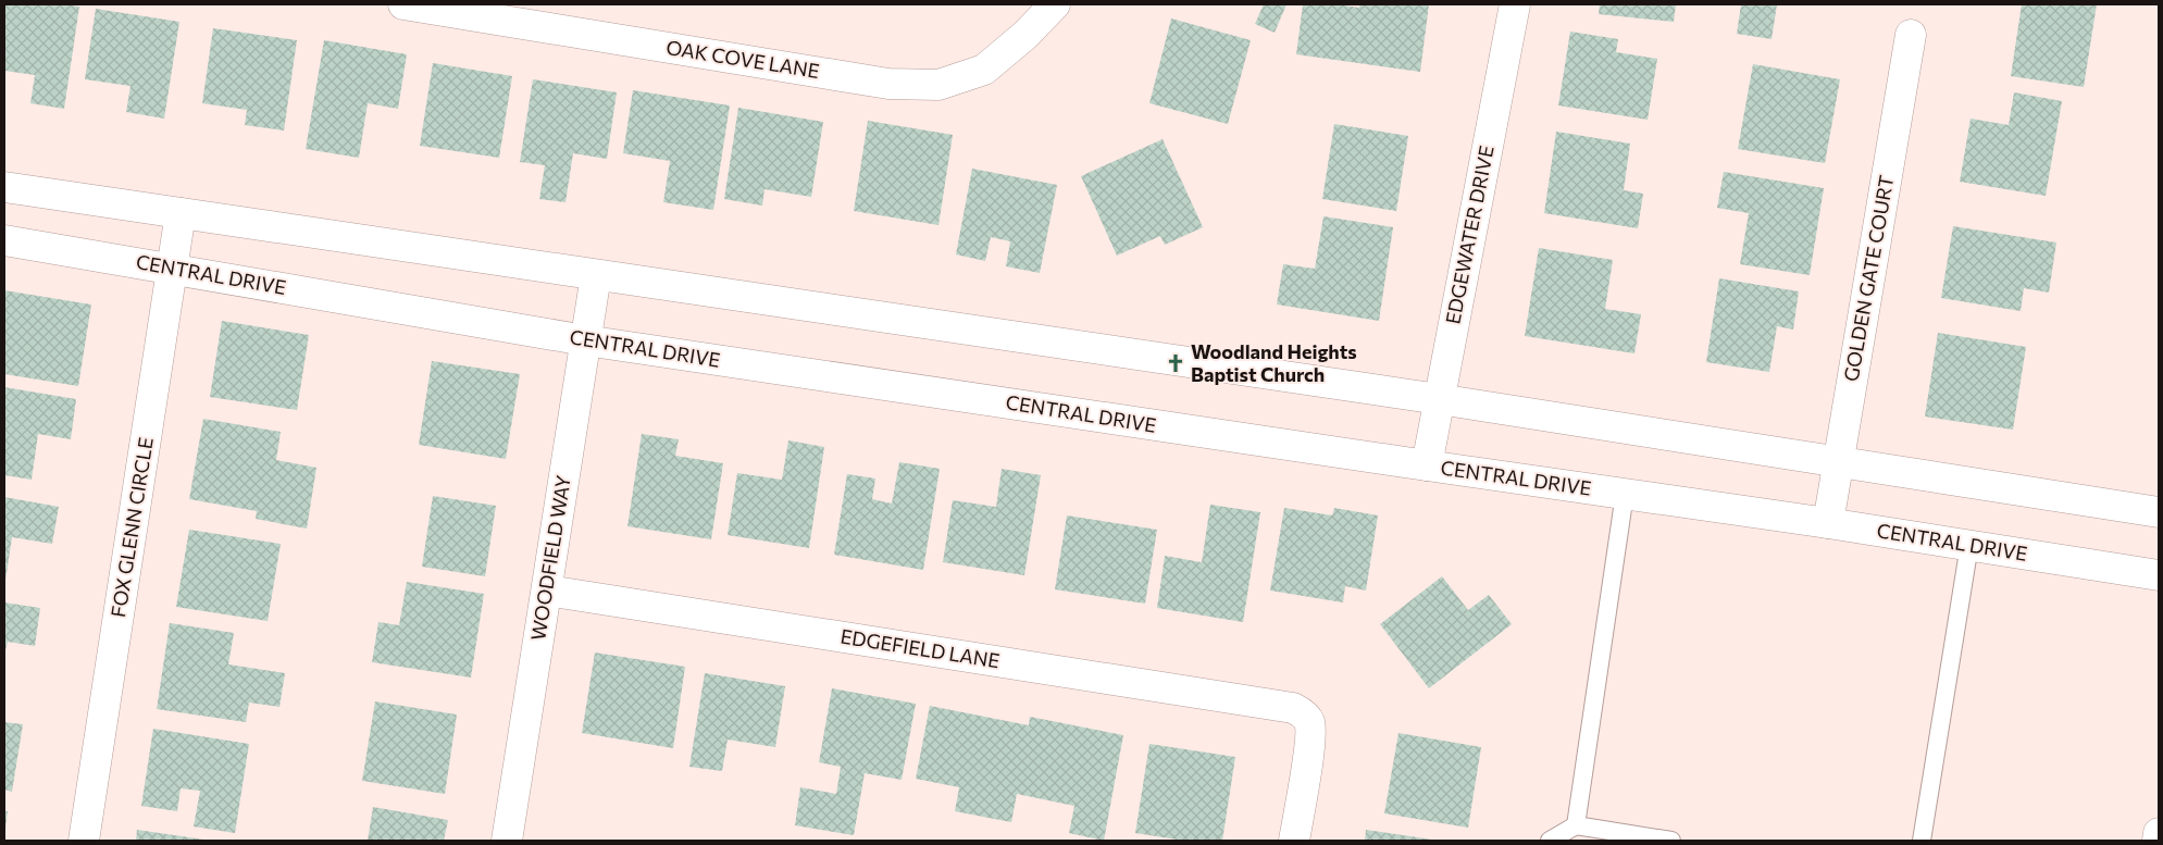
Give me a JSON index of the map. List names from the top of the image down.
{
  "streets": {
    "main road": [
      "OAK COVE LANE",
      "EDGEWATER DRIVE",
      "CENTRAL DRIVE",
      "GOLDEN GATE COURT",
      "FOX GLENN CIRCLE",
      "WOODFIELD WAY",
      "EDGEFIELD LANE"
    ]
  },
  "crossings": [
    ["EDGEWATER DRIVE", "CENTRAL DRIVE"],
    ["CENTRAL DRIVE", "GOLDEN GATE COURT"],
    ["CENTRAL DRIVE", "FOX GLENN CIRCLE"],
    ["CENTRAL DRIVE", "WOODFIELD WAY"],
    ["WOODFIELD WAY", "EDGEFIELD LANE"]
  ],
  "places": {
    "church": ["Woodland Heights Baptist Church"]
  }
}
